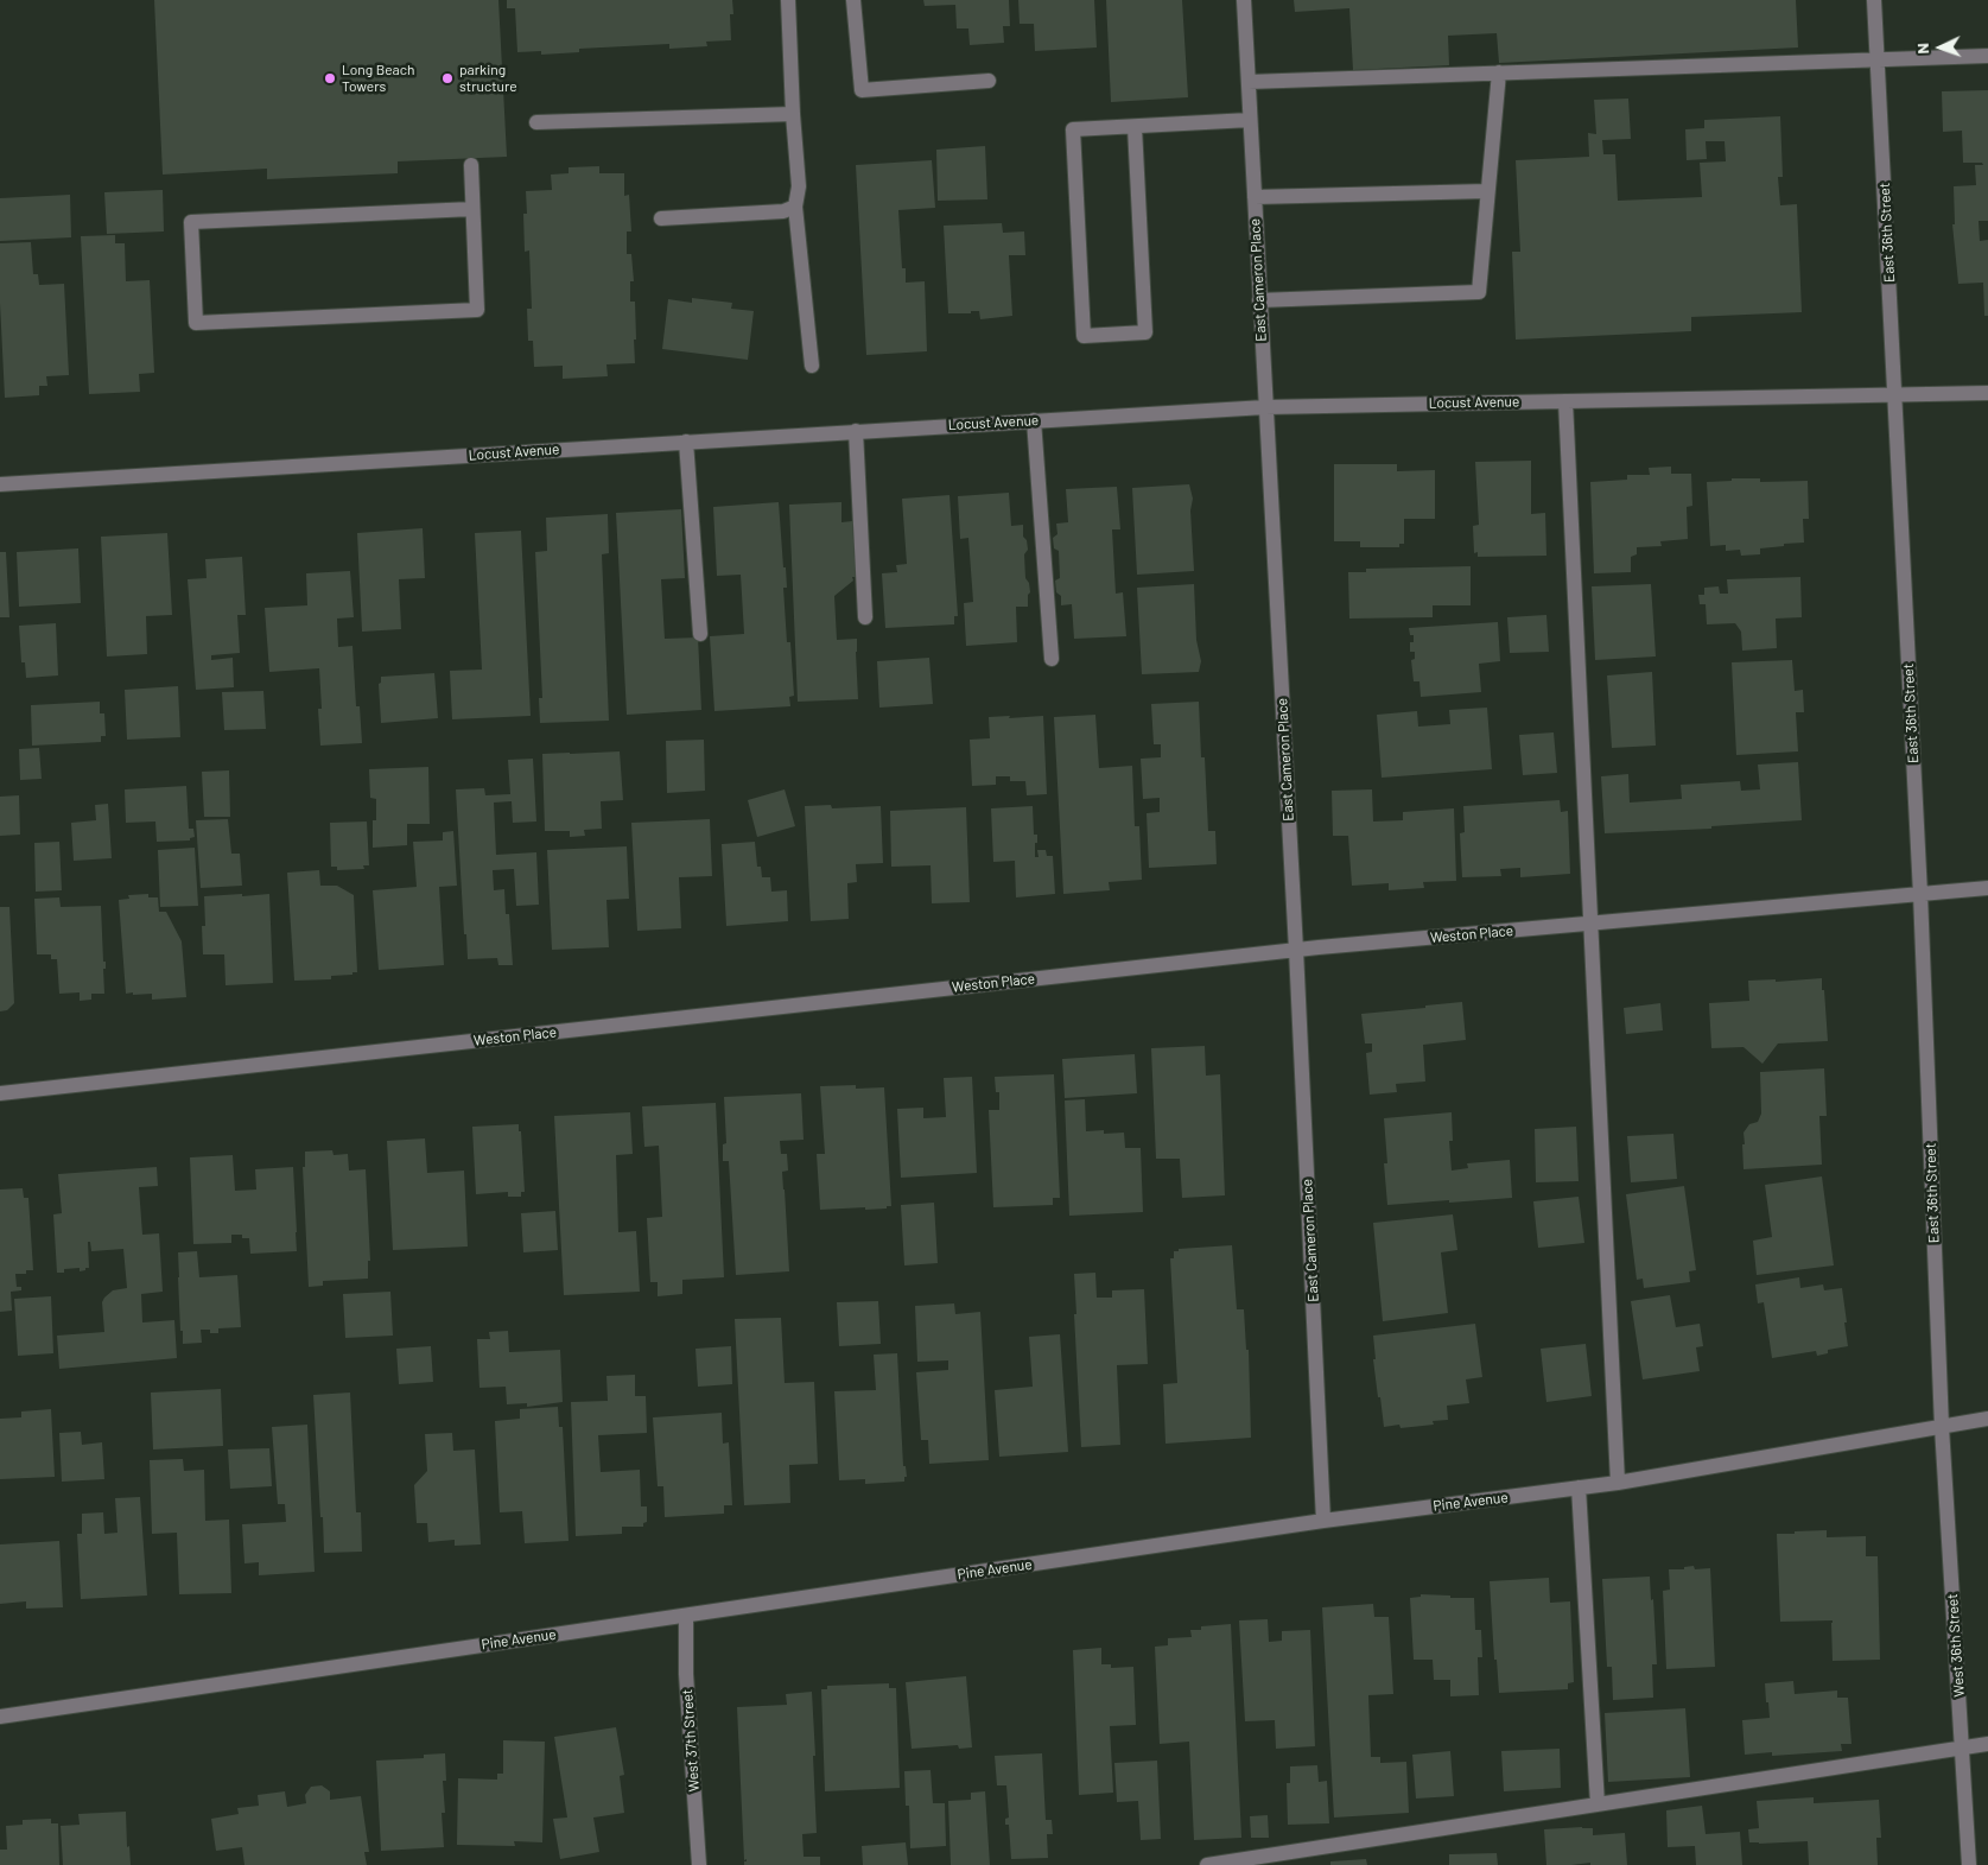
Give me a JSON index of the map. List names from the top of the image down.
{
  "streets": {
    "street": [
      "East 36th Street",
      "East Cameron Place",
      "Locust Avenue",
      "Weston Place",
      "Pine Avenue",
      "West 36th Street",
      "West 37th Street"
    ]
  },
  "crossings": [
    ["East 36th Street", "Locust Avenue"],
    ["East 36th Street", "Weston Place"],
    ["East 36th Street", "Pine Avenue"],
    ["East 36th Street", "West 36th Street"],
    ["East Cameron Place", "Locust Avenue"],
    ["East Cameron Place", "Weston Place"],
    ["East Cameron Place", "Pine Avenue"],
    ["Pine Avenue", "West 36th Street"],
    ["Pine Avenue", "West 37th Street"]
  ],
  "places": ["Long Beach Towers", "parking structure"],
  "north": "left"
}
